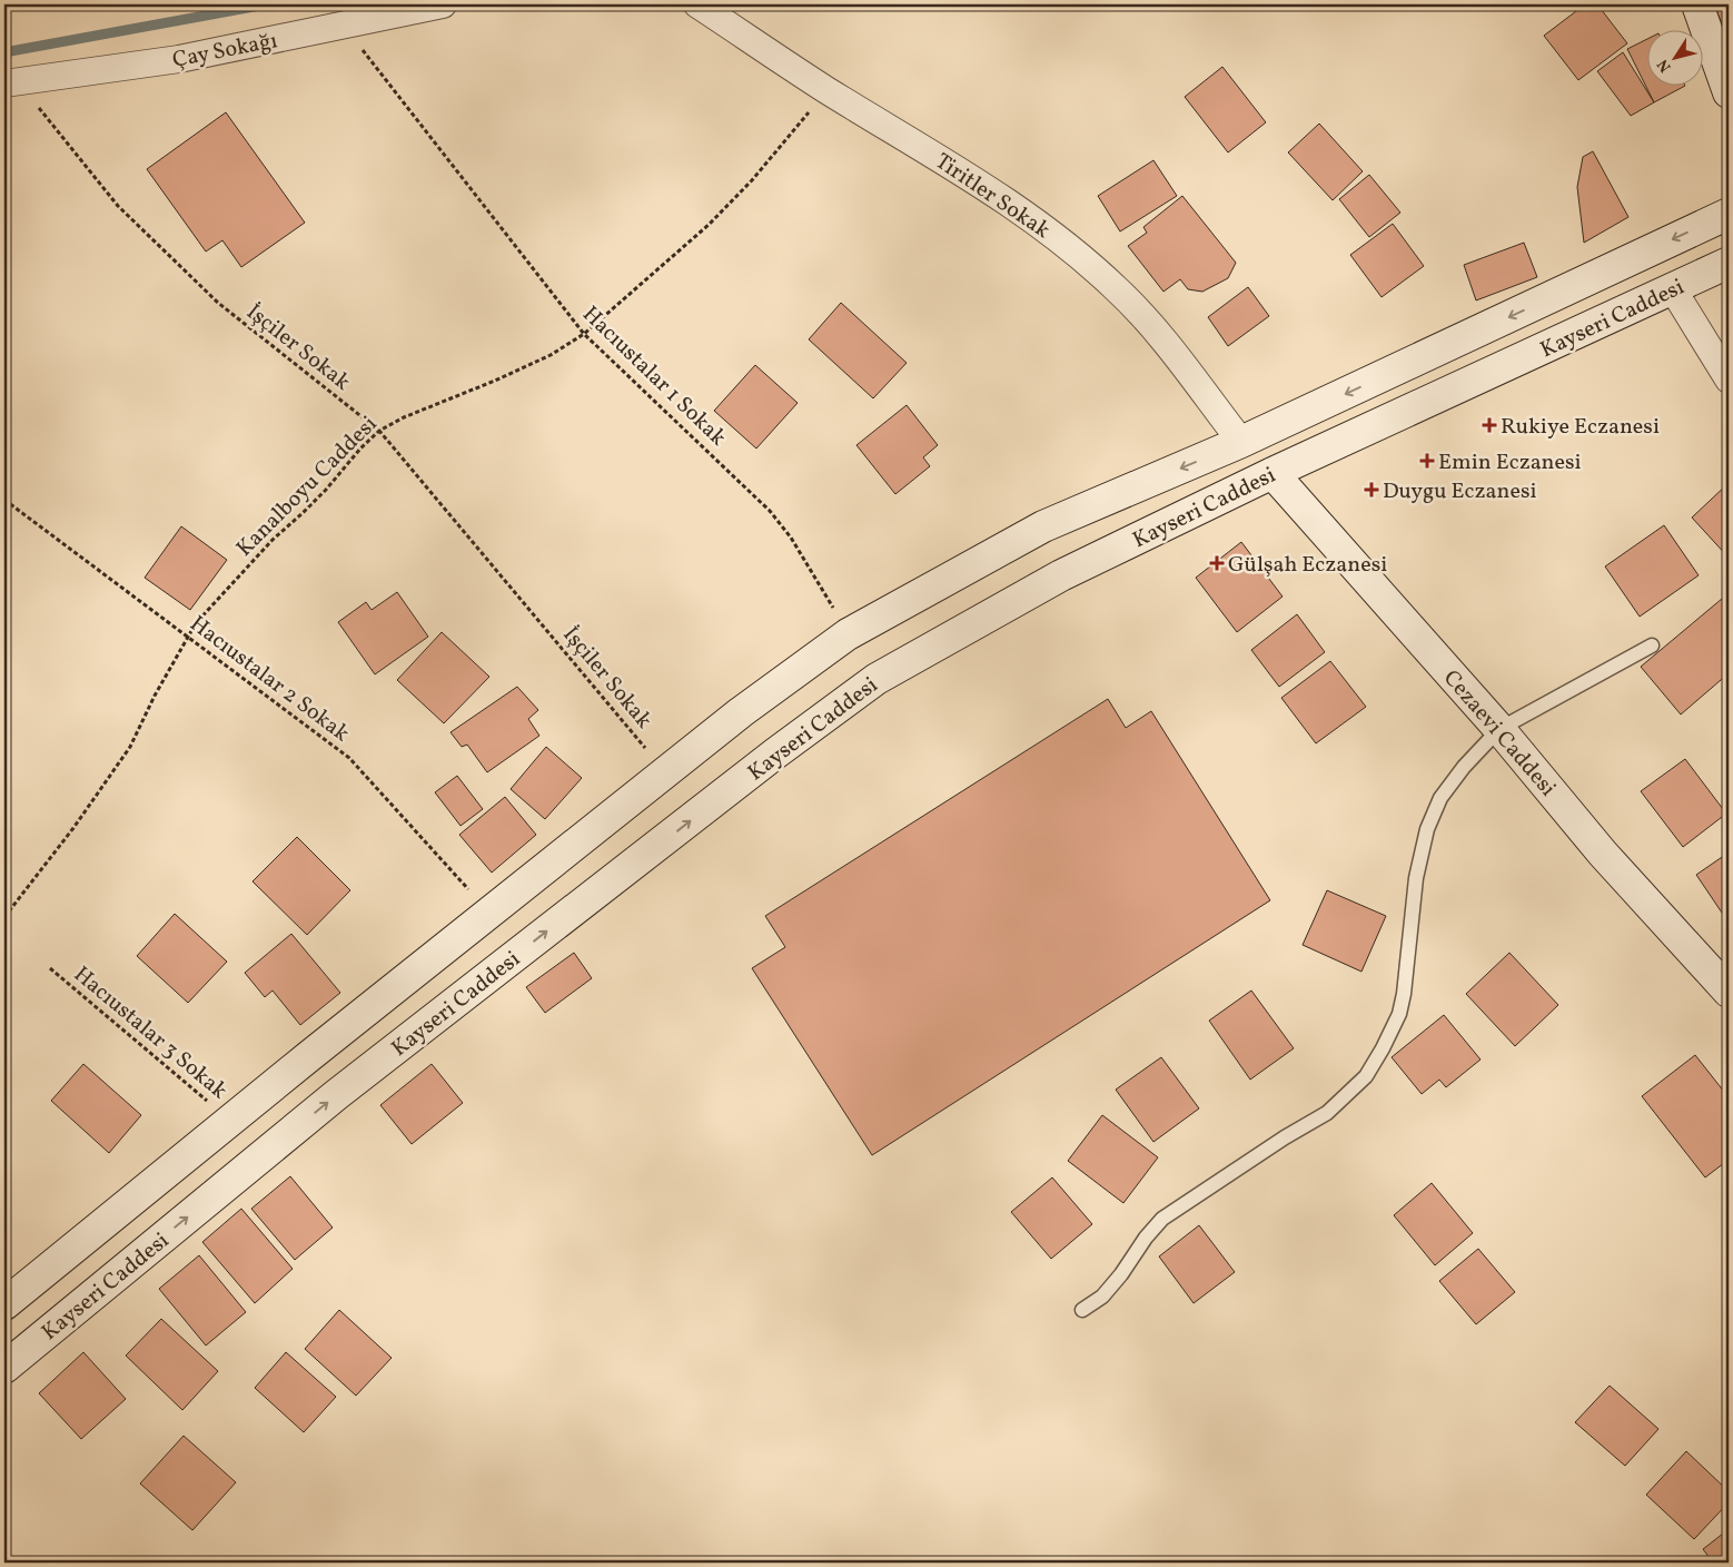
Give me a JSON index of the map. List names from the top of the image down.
{
  "streets": {
    "main road": ["Kayseri Caddesi", "Cezaevi Caddesi"],
    "street": ["Çay Sokağı", "Tiritler Sokak"],
    "path": [
      "İşçiler Sokak",
      "Hacıustalar 1 Sokak",
      "Kanalboyu Caddesi",
      "Hacıustalar 2 Sokak",
      "Hacıustalar 3 Sokak"
    ]
  },
  "crossings": [
    ["Tiritler Sokak", "Kayseri Caddesi"],
    ["Tiritler Sokak", "Kanalboyu Caddesi"],
    ["Kayseri Caddesi", "Hacıustalar 1 Sokak"],
    ["Kayseri Caddesi", "Hacıustalar 2 Sokak"],
    ["Kayseri Caddesi", "Cezaevi Caddesi"],
    ["Kayseri Caddesi", "Hacıustalar 3 Sokak"],
    ["İşçiler Sokak", "Kanalboyu Caddesi"],
    ["Hacıustalar 1 Sokak", "Kanalboyu Caddesi"],
    ["Kanalboyu Caddesi", "Hacıustalar 2 Sokak"]
  ],
  "places": {
    "health": [
      "Rukiye Eczanesi",
      "Emin Eczanesi",
      "Duygu Eczanesi",
      "Gülşah Eczanesi"
    ]
  },
  "north": "bottom left"
}
